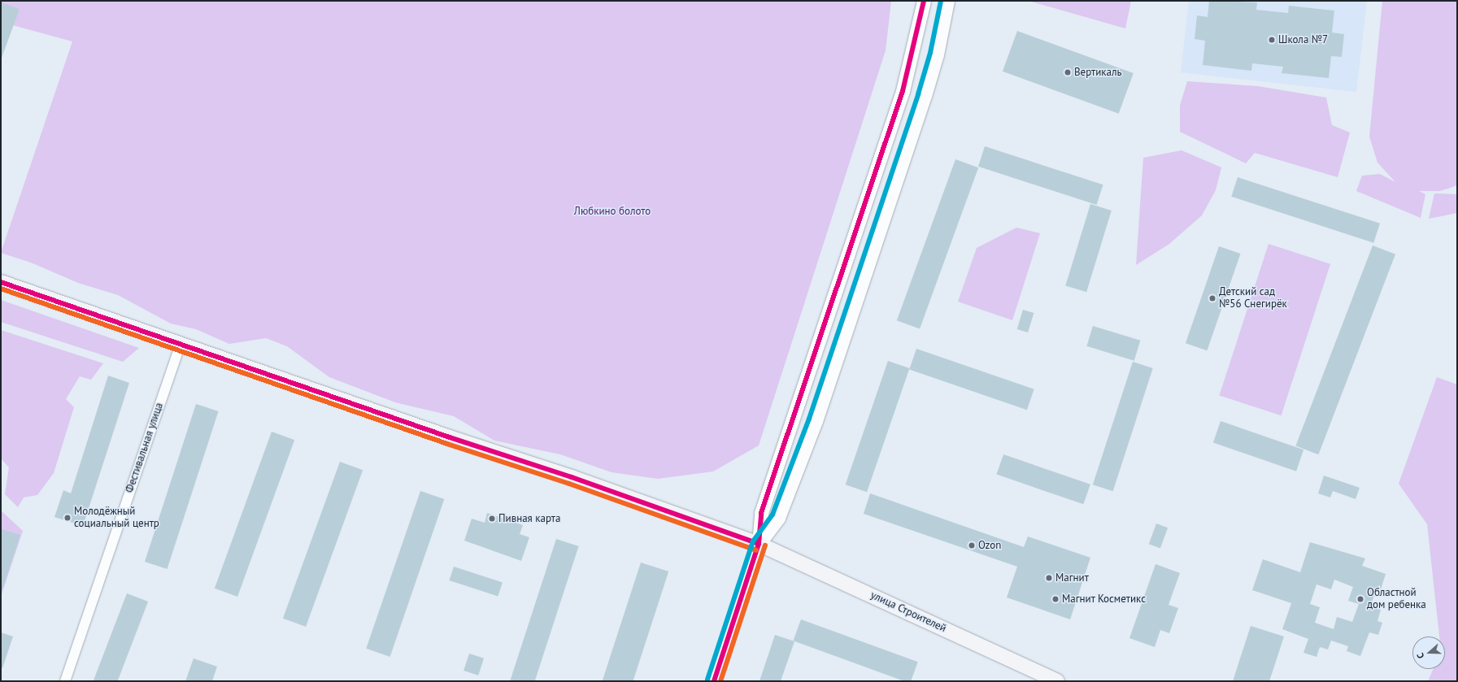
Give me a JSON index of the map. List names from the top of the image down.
{
  "streets": {
    "main road": ["улица Строителей"],
    "street": ["Фестивальная улица"]
  },
  "crossings": [
    ["Фестивальная улица", "улица Строителей"]
  ],
  "parks": ["Любкино болото"],
  "places": [
    "Школа №7",
    "Вертикаль",
    "Детский сад №56 Снегирёк",
    "Молодёжный социальный центр",
    "Пивная карта",
    "Ozon",
    "Магнит",
    "Магнит Косметикс",
    "Областной дом ребенка"
  ],
  "north": "left"
}
